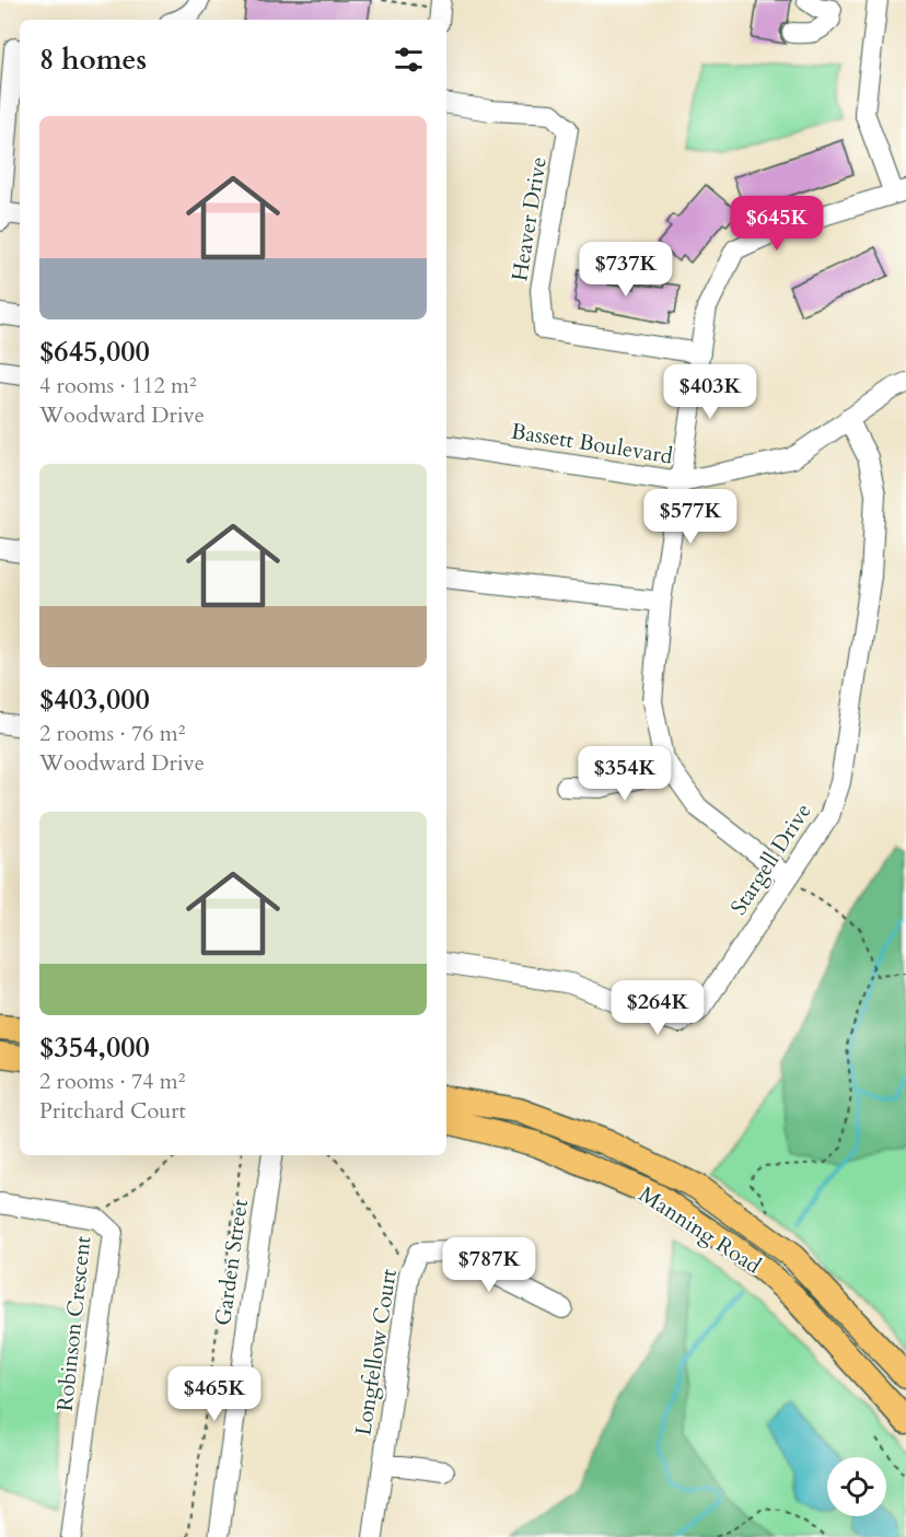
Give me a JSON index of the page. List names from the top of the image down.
{
  "streets": {
    "main road": ["Manning Road"],
    "street": [
      "Heaver Drive",
      "Bassett Boulevard",
      "Stargell Drive",
      "Garden Street",
      "Robinson Crescent",
      "Longfellow Court"
    ]
  },
  "crossings": [
    ["Bassett Boulevard", "Stargell Drive"]
  ],
  "page": {
    "heading": "8 homes",
    "list": [
      {
        "name": "$645,000",
        "note": "4 rooms · 112 m² · Woodward Drive"
      },
      {
        "name": "$403,000",
        "note": "2 rooms · 76 m² · Woodward Drive"
      },
      {
        "name": "$354,000",
        "note": "2 rooms · 74 m² · Pritchard Court"
      }
    ],
    "price": [
      "$645K",
      "$737K",
      "$403K",
      "$577K",
      "$354K",
      "$264K",
      "$787K",
      "$465K"
    ]
  }
}
